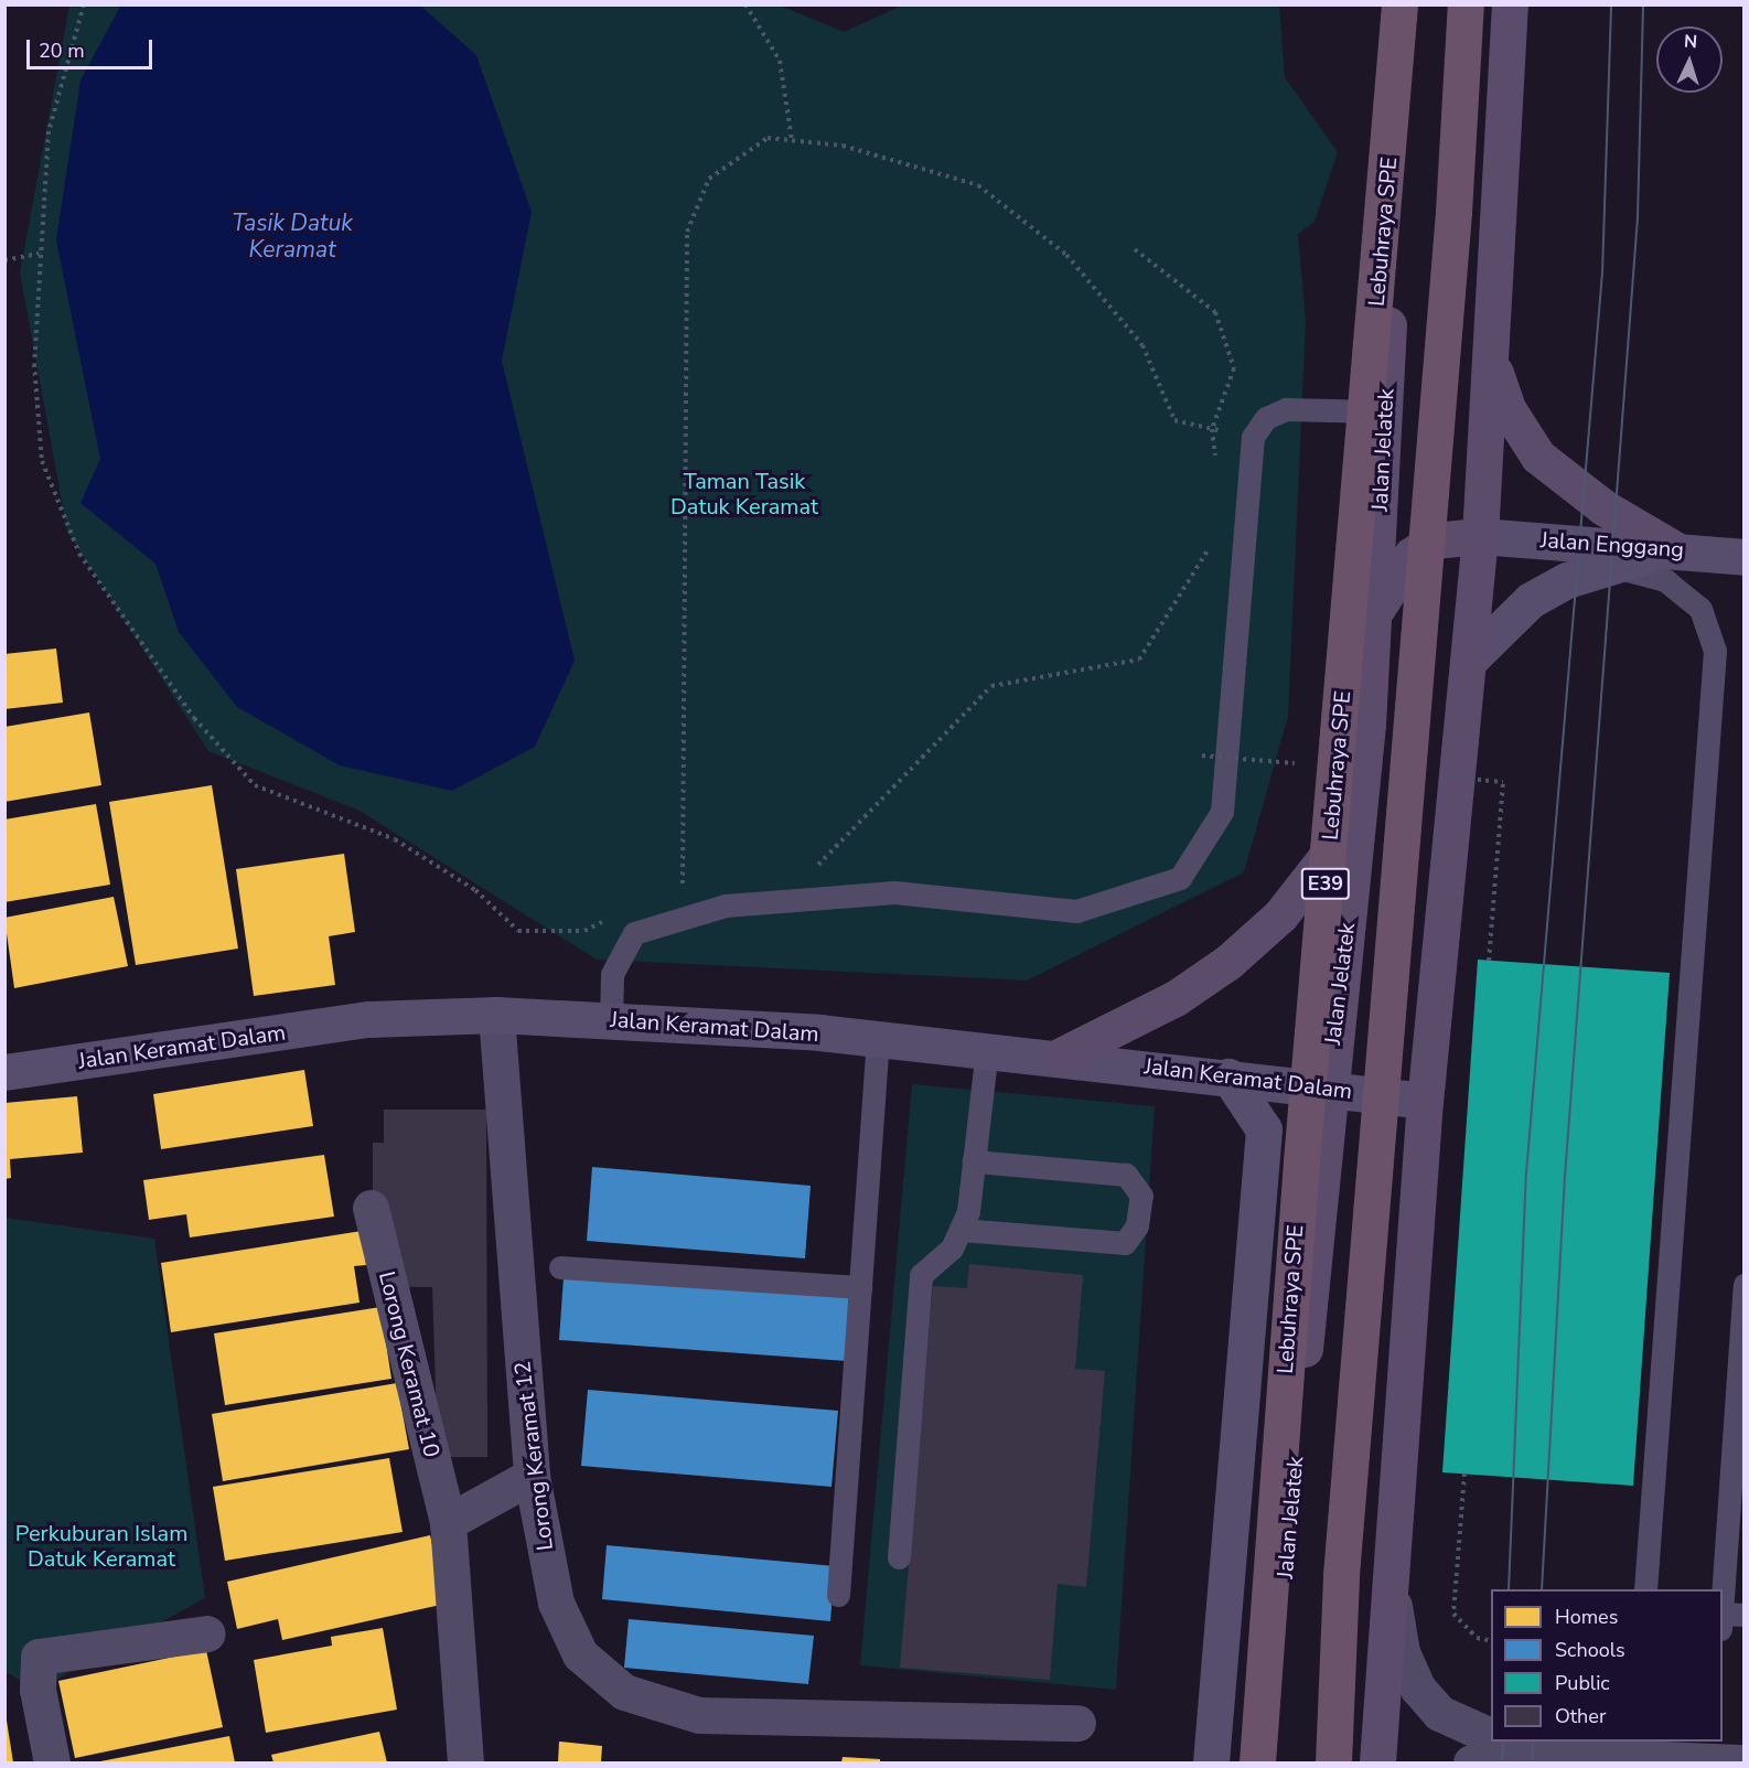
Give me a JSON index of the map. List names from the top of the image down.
{
  "streets": {
    "highway": ["Lebuhraya SPE", "E39"],
    "main road": ["Jalan Jelatek"],
    "street": [
      "Jalan Enggang",
      "Jalan Keramat Dalam",
      "Lorong Keramat 10",
      "Lorong Keramat 12"
    ]
  },
  "crossings": [
    ["Lebuhraya SPE", "Jalan Jelatek"],
    ["Jalan Jelatek", "Jalan Keramat Dalam"],
    ["Jalan Keramat Dalam", "Lorong Keramat 12"]
  ],
  "water": ["Tasik Datuk Keramat"],
  "parks": ["Taman Tasik Datuk Keramat", "Perkuburan Islam Datuk Keramat"],
  "legend": [
    "Homes",
    "Schools",
    "Public",
    "Other"
  ],
  "scale_bar": "20 m",
  "north": "top"
}
